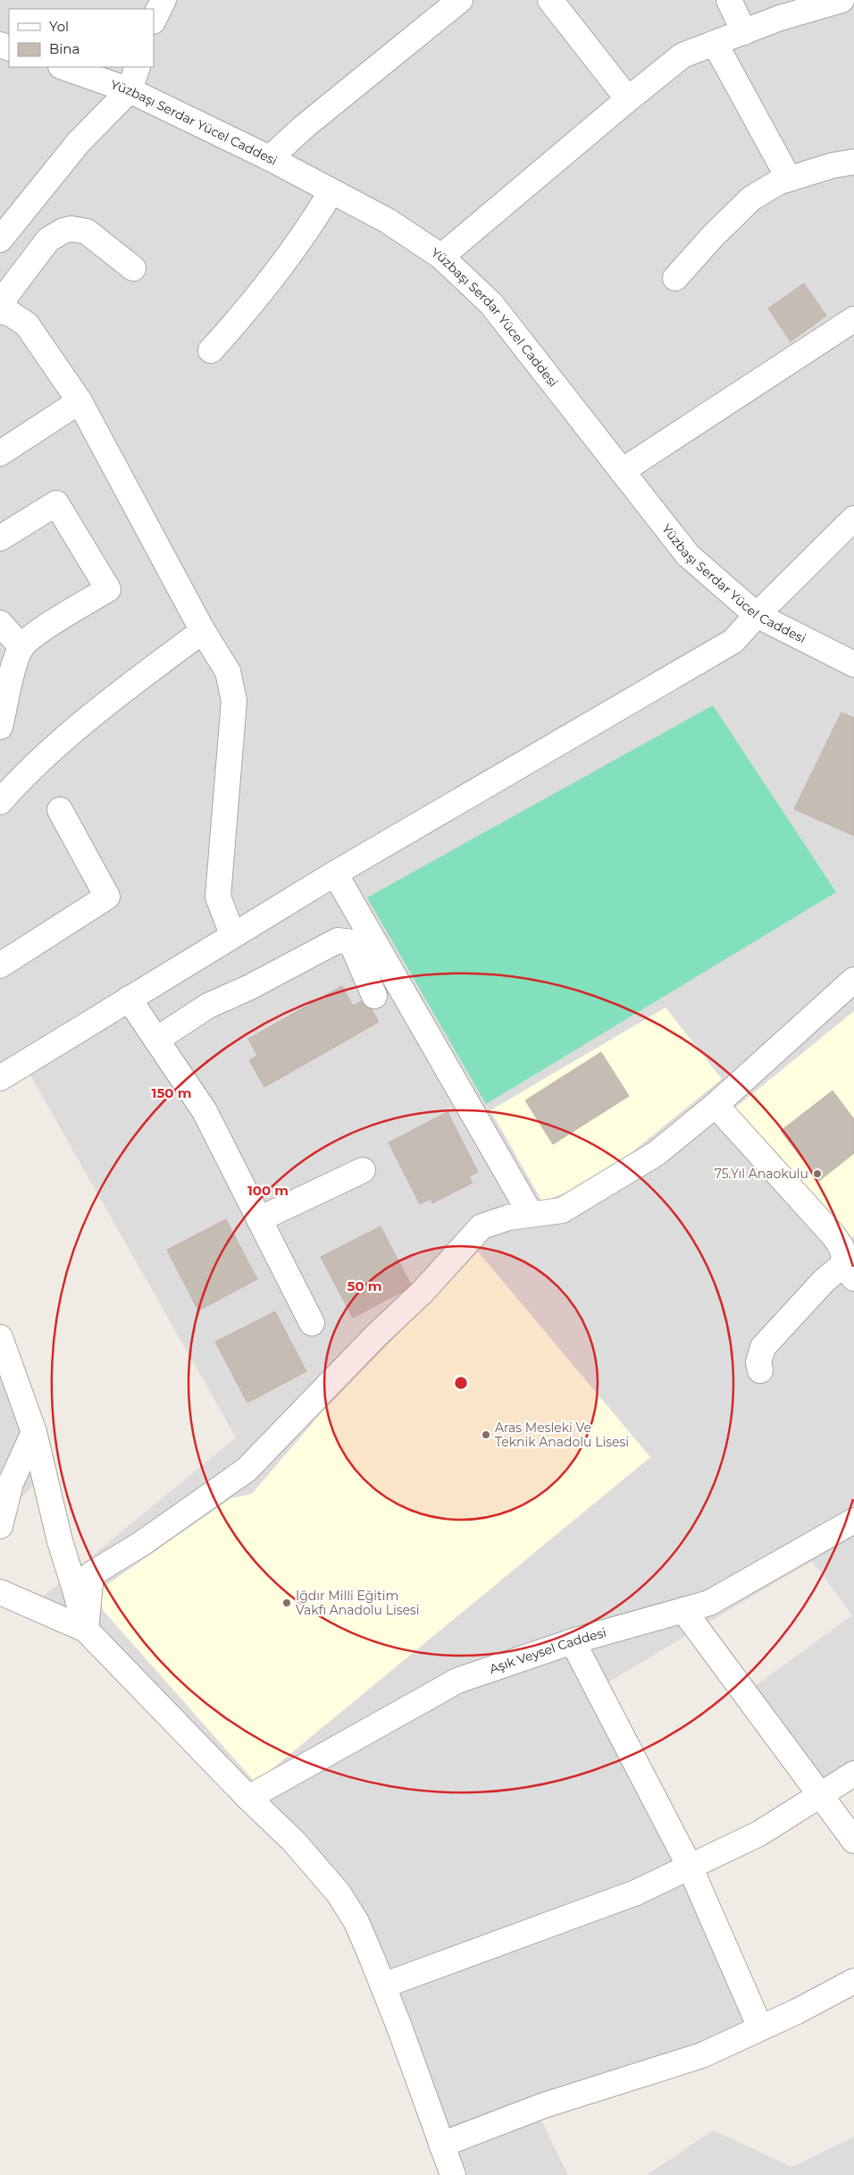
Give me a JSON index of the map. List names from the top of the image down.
{
  "streets": {
    "street": ["Yüzbaşı Serdar Yücel Caddesi", "Aşık Veysel Caddesi"]
  },
  "places": ["75.Yıl Anaokulu", "Aras Mesleki Ve Teknik Anadolu Lisesi", "Iğdır Milli Eğitim Vakfı Anadolu Lisesi"],
  "legend": ["Yol", "Bina"],
  "rings": ["150 m", "100 m", "50 m"]
}
